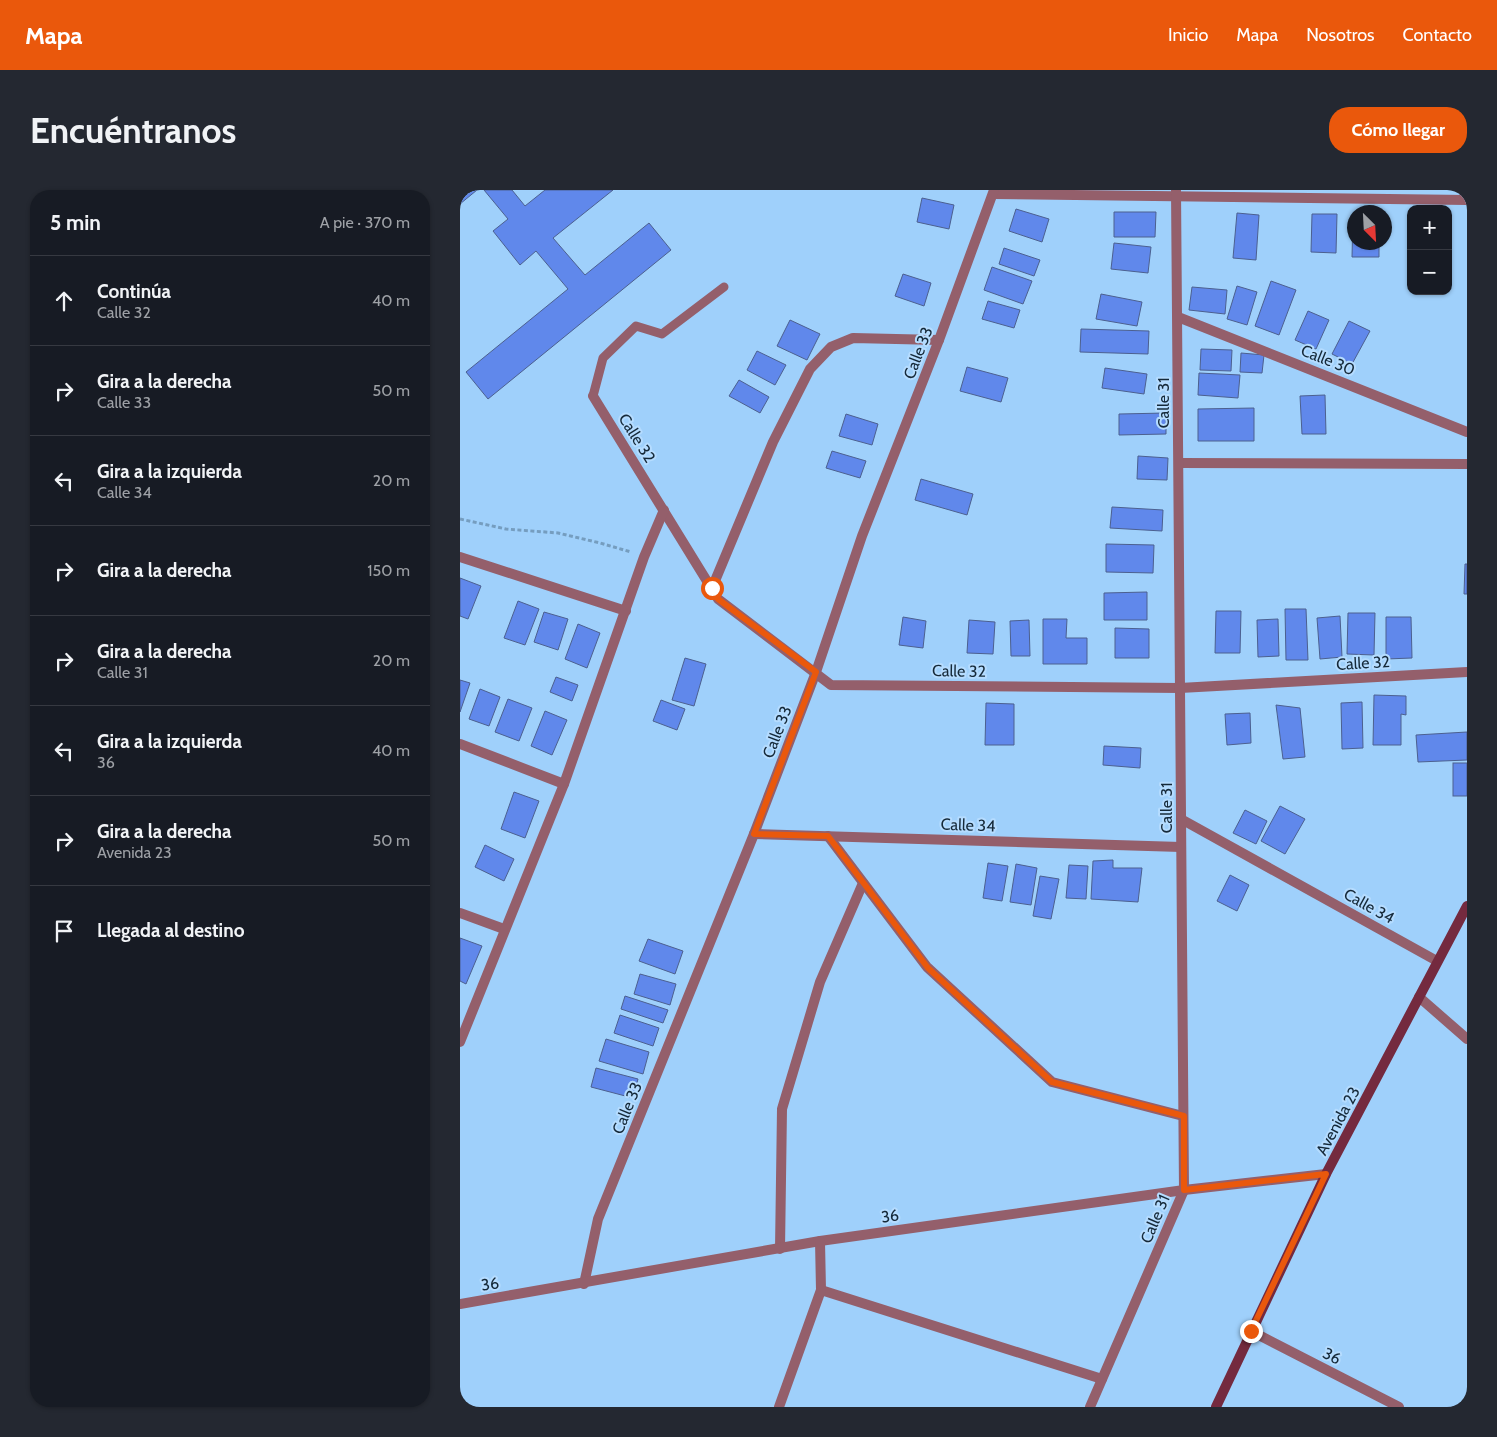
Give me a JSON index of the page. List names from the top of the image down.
{
  "streets": {
    "main road": ["Avenida 23"],
    "street": [
      "Calle 33",
      "Calle 30",
      "Calle 31",
      "Calle 32",
      "Calle 34",
      "36"
    ]
  },
  "crossings": [
    ["Calle 33", "Calle 32"],
    ["Calle 33", "Calle 34"],
    ["Calle 33", "36"],
    ["Calle 30", "Calle 31"],
    ["Calle 31", "Calle 32"],
    ["Calle 31", "Calle 34"],
    ["Calle 31", "36"],
    ["Calle 34", "Avenida 23"],
    ["Avenida 23", "36"]
  ],
  "north": "bottom right",
  "page": {
    "header": "Mapa",
    "nav": [
      "Inicio",
      "Mapa",
      "Nosotros",
      "Contacto"
    ],
    "buttons": "Cómo llegar",
    "title": "Encuéntranos",
    "heading": ["5 min", "A pie · 370 m"],
    "map_buttons": ["+", "−"],
    "list": [
      ["Continúa", "Calle 32", "40 m"],
      ["Gira a la derecha", "Calle 33", "50 m"],
      ["Gira a la izquierda", "Calle 34", "20 m"],
      ["Gira a la derecha", "150 m"],
      ["Gira a la derecha", "Calle 31", "20 m"],
      ["Gira a la izquierda", "36", "40 m"],
      ["Gira a la derecha", "Avenida 23", "50 m"],
      "Llegada al destino"
    ]
  }
}
